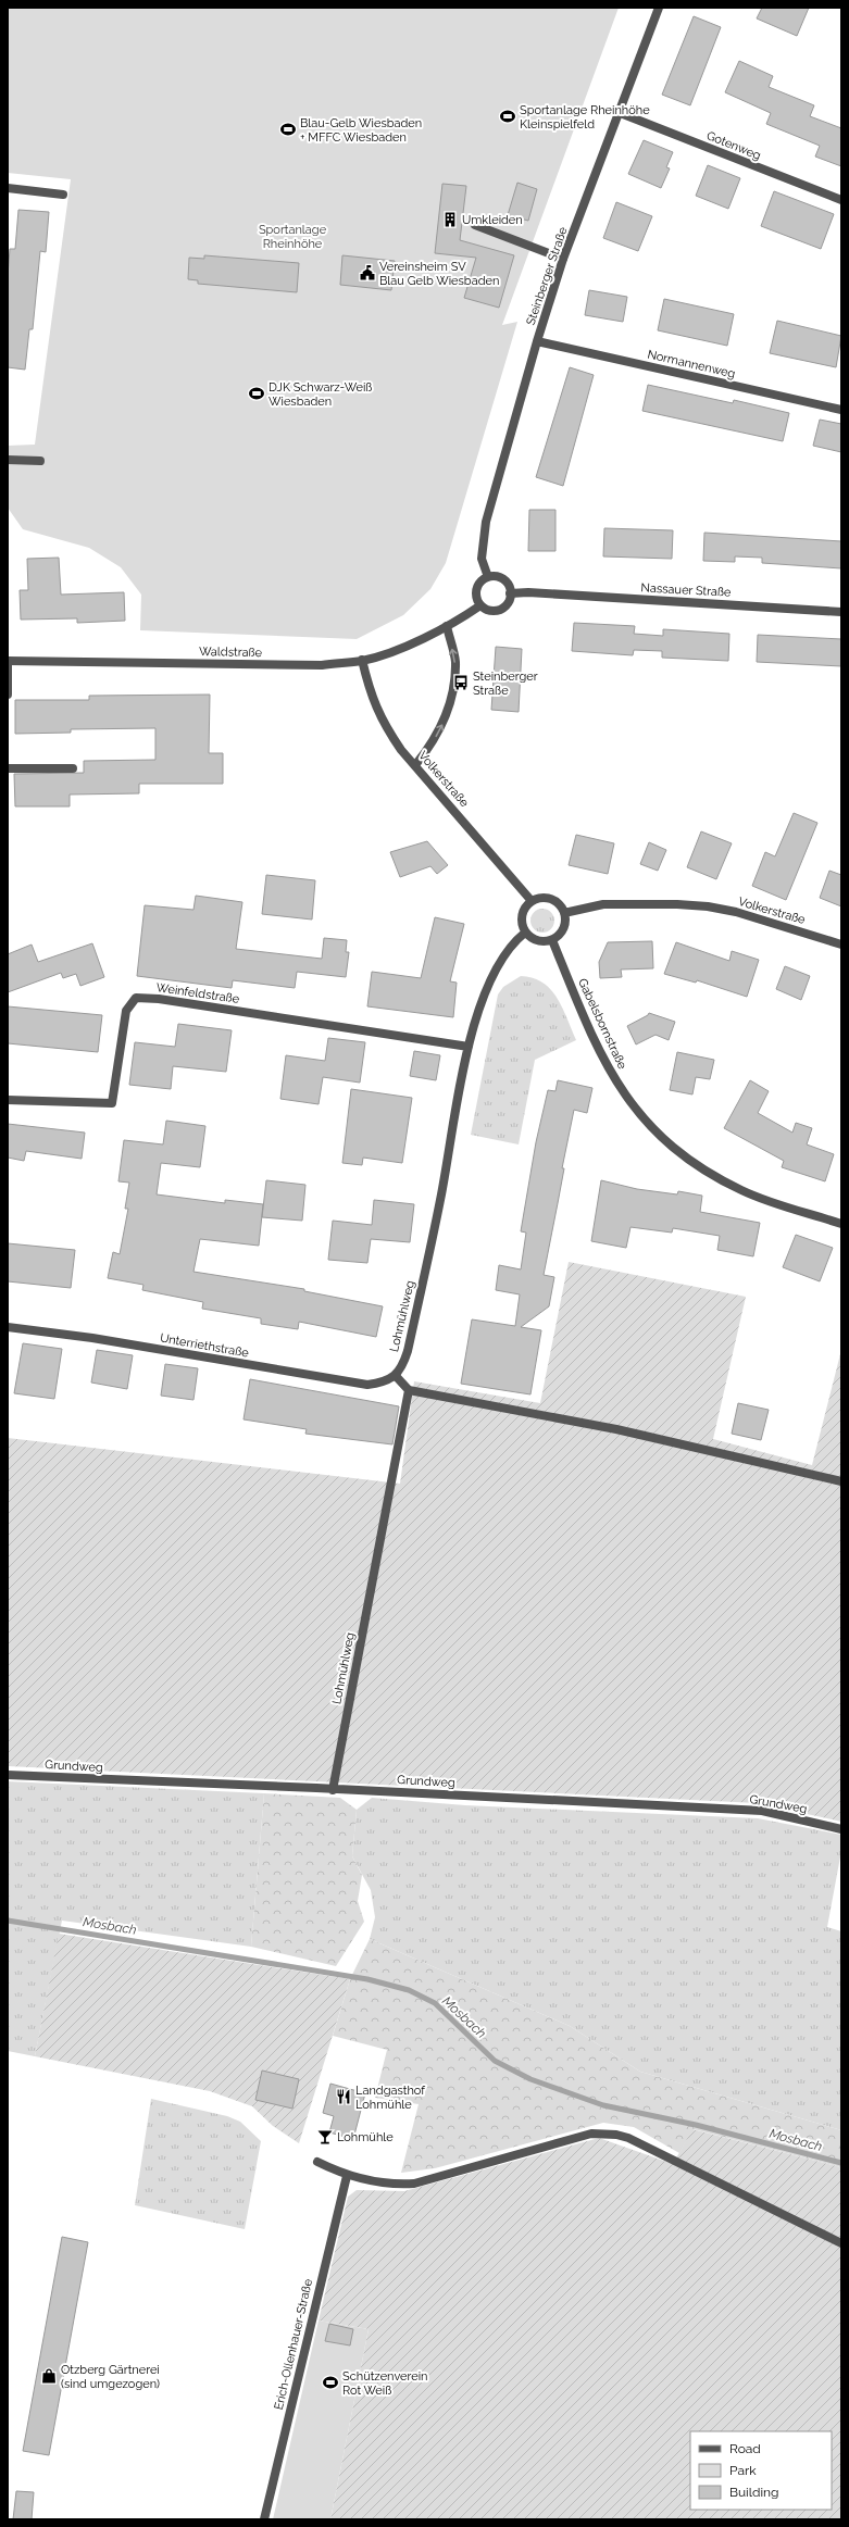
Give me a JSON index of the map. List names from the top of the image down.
{
  "streets": {
    "street": [
      "Gotenweg",
      "Steinberger Straße",
      "Normannenweg",
      "Nassauer Straße",
      "Waldstraße",
      "Volkerstraße",
      "Weinfeldstraße",
      "Gabelsbornstraße",
      "Lohmühlweg",
      "Unterriethstraße",
      "Grundweg",
      "Erich-Ollenhauer-Straße"
    ]
  },
  "crossings": [
    ["Gotenweg", "Steinberger Straße"],
    ["Steinberger Straße", "Normannenweg"],
    ["Steinberger Straße", "Nassauer Straße"],
    ["Waldstraße", "Volkerstraße"],
    ["Volkerstraße", "Gabelsbornstraße"],
    ["Volkerstraße", "Lohmühlweg"],
    ["Weinfeldstraße", "Lohmühlweg"],
    ["Gabelsbornstraße", "Lohmühlweg"],
    ["Lohmühlweg", "Unterriethstraße"],
    ["Lohmühlweg", "Grundweg"]
  ],
  "water": ["Mosbach"],
  "parks": ["Sportanlage Rheinhöhe"],
  "places": {
    "sports": [
      "Sportanlage Rheinhöhe Kleinspielfeld",
      "Blau-Gelb Wiesbaden + MFFC Wiesbaden",
      "DJK Schwarz-Weiß Wiesbaden",
      "Schützenverein Rot Weiß"
    ],
    "building": ["Umkleiden"],
    "public building": ["Vereinsheim SV Blau Gelb Wiesbaden"],
    "bus stop": ["Steinberger Straße"],
    "restaurant": ["Landgasthof Lohmühle"],
    "bar": ["Lohmühle"],
    "shop": ["Otzberg Gärtnerei (sind umgezogen)"]
  },
  "legend": ["Road", "Park", "Building"]
}
